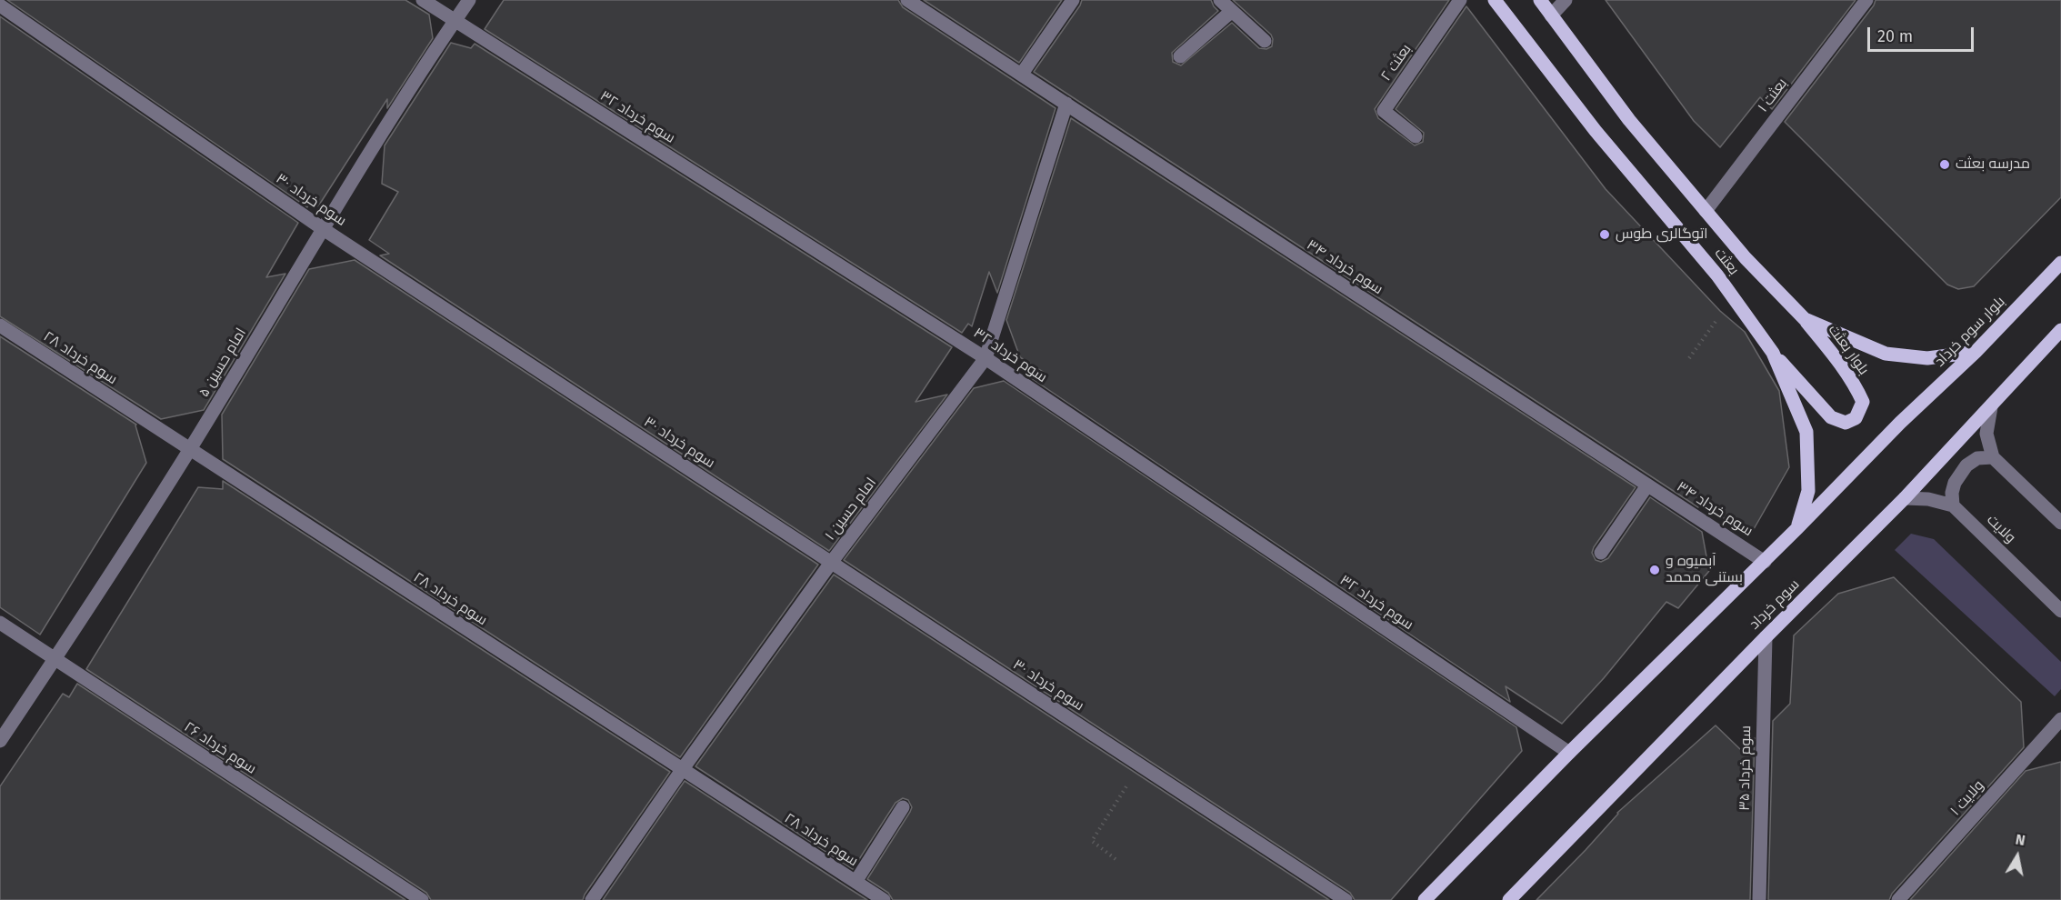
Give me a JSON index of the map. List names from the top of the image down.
{
  "streets": {
    "main road": [
      "بعثت",
      "بلوار سوم خرداد",
      "بلوار بعثت",
      "سوم خرداد"
    ],
    "street": [
      "بعثت ۲",
      "بعثت ۱",
      "سوم خرداد ۳۲",
      "سوم خرداد ۳۰",
      "سوم خرداد ۳۴",
      "سوم خرداد ۲۸",
      "امام حسین ۵",
      "امام حسین ۱",
      "ولایت",
      "سوم خرداد ۲۶",
      "سوم خرداد ۳۵",
      "ولایت ۱"
    ]
  },
  "crossings": [
    ["بعثت ۱", "بعثت"],
    ["سوم خرداد ۳۲", "امام حسین ۵"],
    ["سوم خرداد ۳۲", "امام حسین ۱"],
    ["سوم خرداد ۳۰", "امام حسین ۵"],
    ["سوم خرداد ۳۰", "امام حسین ۱"],
    ["بعثت", "بلوار سوم خرداد"],
    ["بعثت", "بلوار بعثت"],
    ["سوم خرداد ۳۴", "امام حسین ۱"],
    ["سوم خرداد ۲۸", "امام حسین ۵"],
    ["سوم خرداد ۲۸", "امام حسین ۱"],
    ["امام حسین ۵", "سوم خرداد ۲۶"],
    ["سوم خرداد", "سوم خرداد ۳۵"]
  ],
  "places": ["مدرسه بعثت", "اتوگالری طوس", "آبمیوه و بستنی محمد"],
  "scale_bar": "20 m",
  "north": "top"
}
